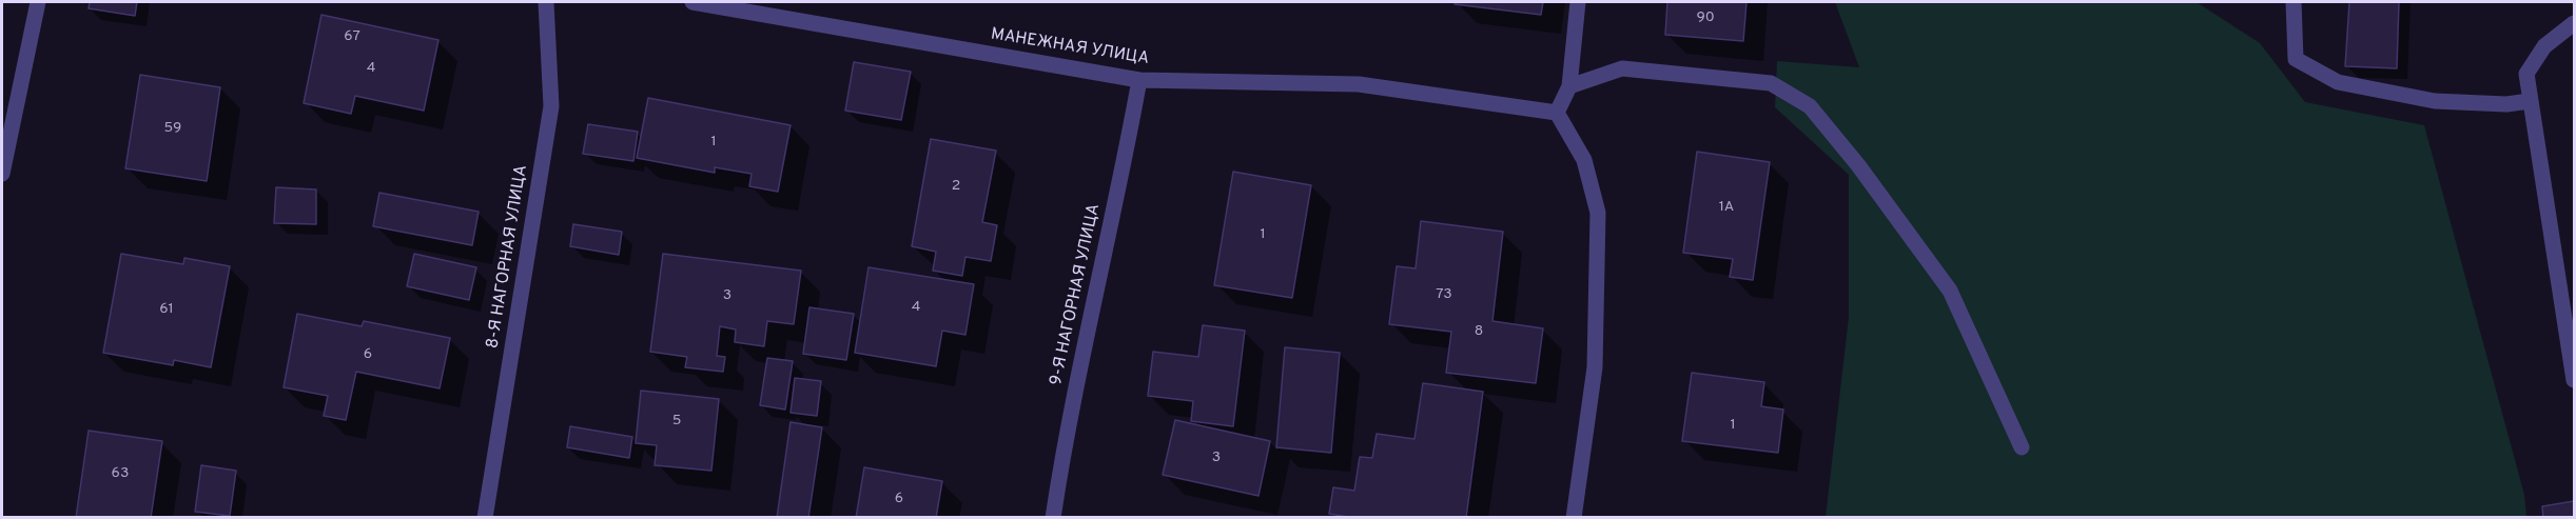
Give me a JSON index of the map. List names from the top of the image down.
{
  "streets": {
    "street": ["МАНЕЖНАЯ УЛИЦА", "8-Я НАГОРНАЯ УЛИЦА", "9-Я НАГОРНАЯ УЛИЦА"]
  },
  "crossings": [
    ["МАНЕЖНАЯ УЛИЦА", "9-Я НАГОРНАЯ УЛИЦА"]
  ],
  "house_numbers": [
    "90",
    "67",
    "4",
    "59",
    "1",
    "2",
    "1А",
    "1",
    "73",
    "3",
    "4",
    "61",
    "8",
    "6",
    "5",
    "1",
    "3",
    "63",
    "6"
  ]
}
